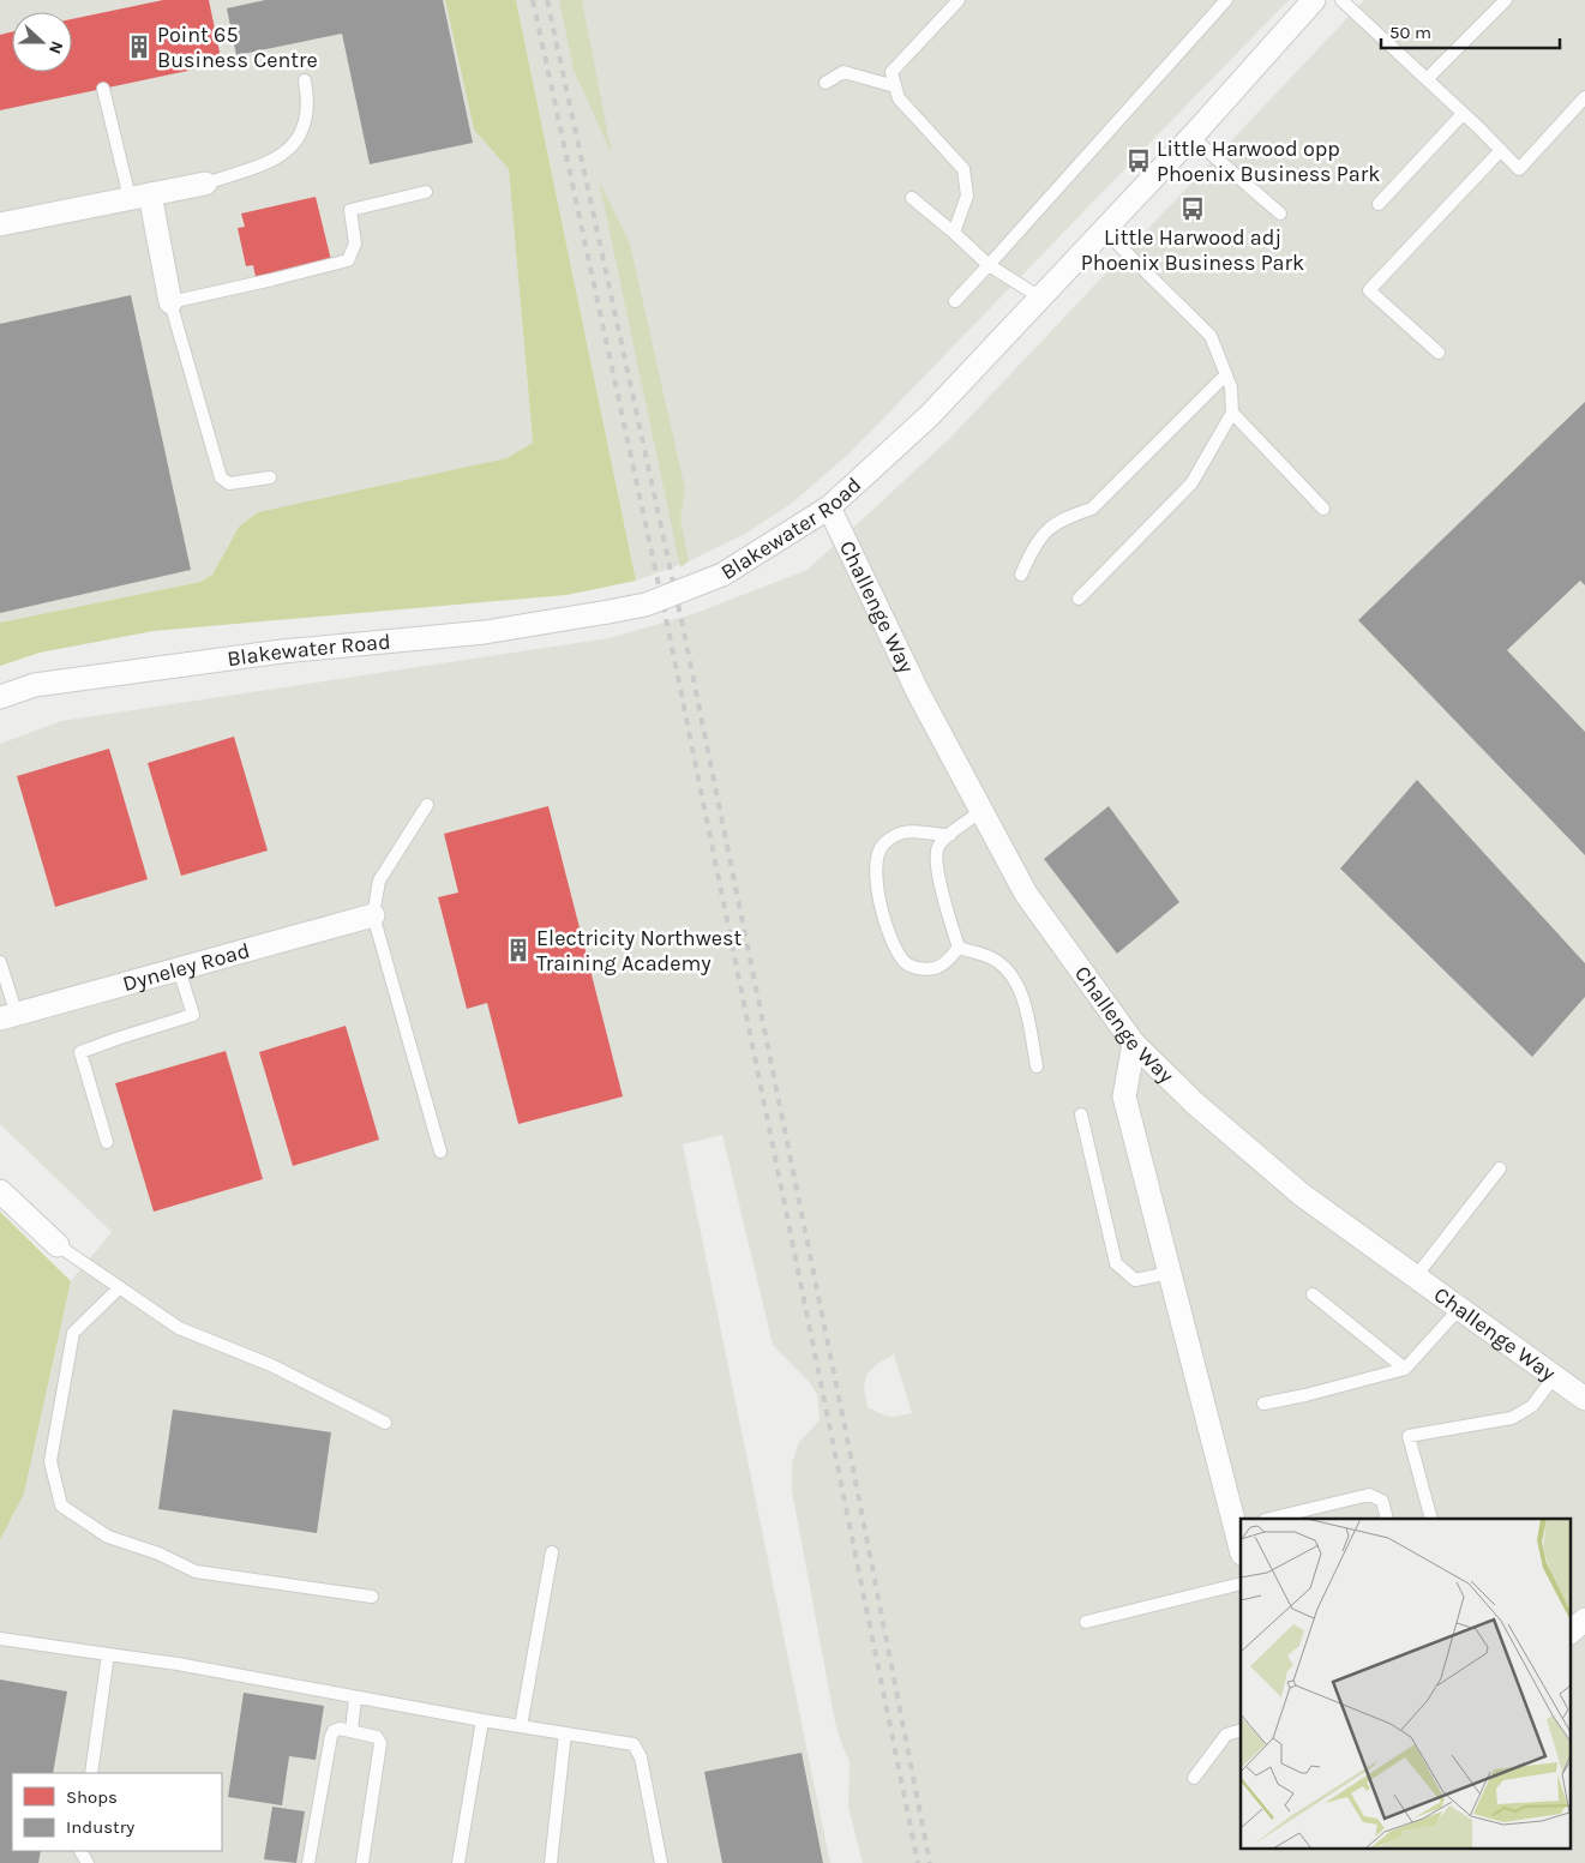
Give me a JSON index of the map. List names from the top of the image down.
{
  "streets": {
    "street": ["Blakewater Road", "Challenge Way", "Dyneley Road"]
  },
  "crossings": [
    ["Blakewater Road", "Challenge Way"]
  ],
  "places": {
    "building": ["Point 65 Business Centre", "Electricity Northwest Training Academy"],
    "bus stop": ["Little Harwood opp Phoenix Business Park", "Little Harwood adj Phoenix Business Park"]
  },
  "legend": ["Shops", "Industry"],
  "scale_bar": "50 m",
  "north": "right"
}
